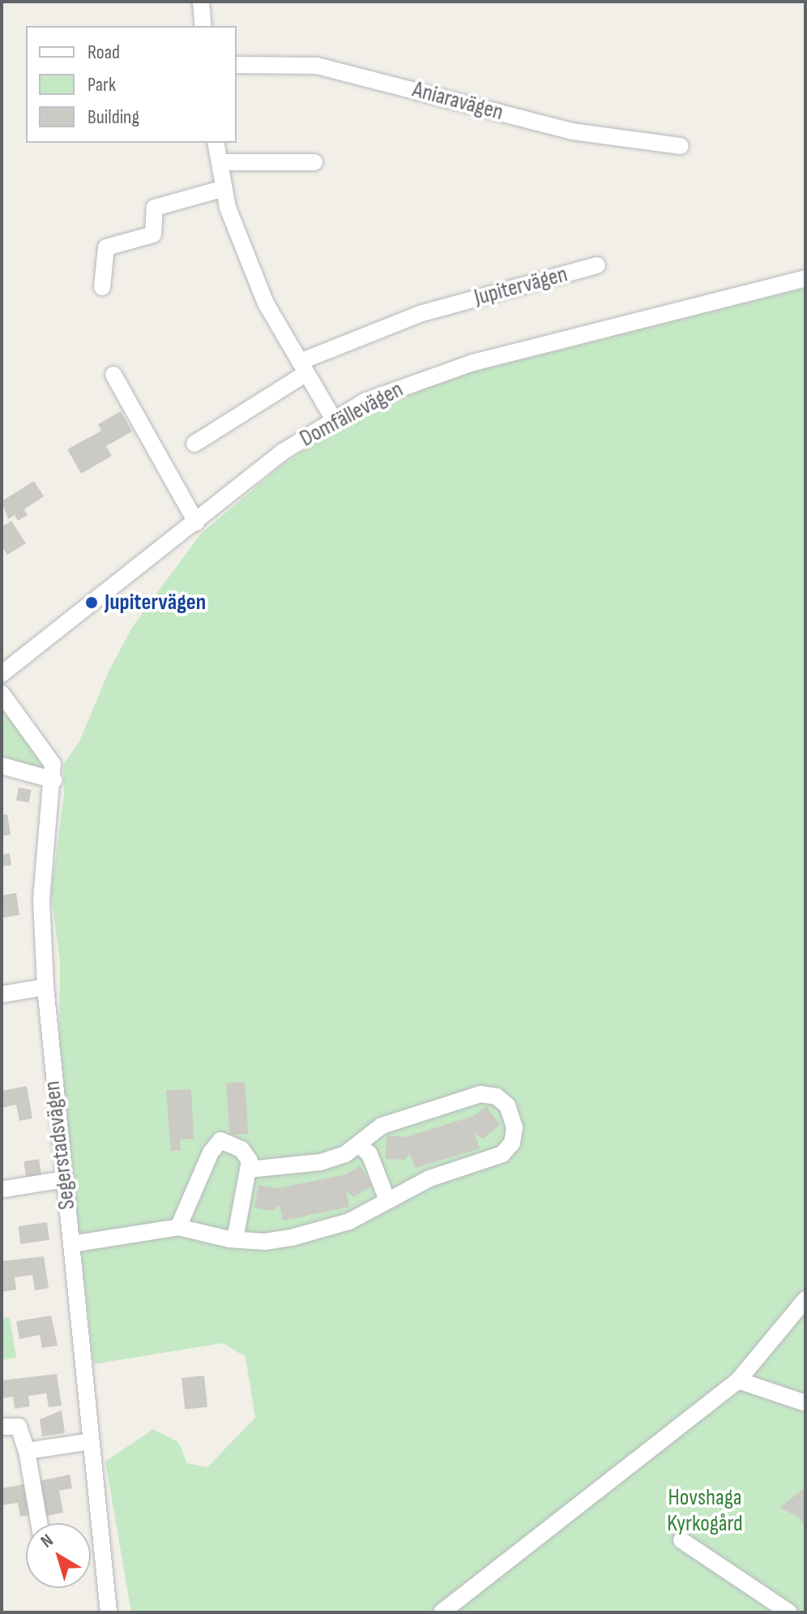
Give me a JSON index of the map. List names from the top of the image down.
{
  "streets": {
    "street": [
      "Aniaravägen",
      "Jupitervägen",
      "Domfällevägen",
      "Segerstadsvägen"
    ]
  },
  "parks": ["Hovshaga Kyrkogård"],
  "places": ["Jupitervägen"],
  "legend": ["Road", "Park", "Building"],
  "north": "top left"
}
